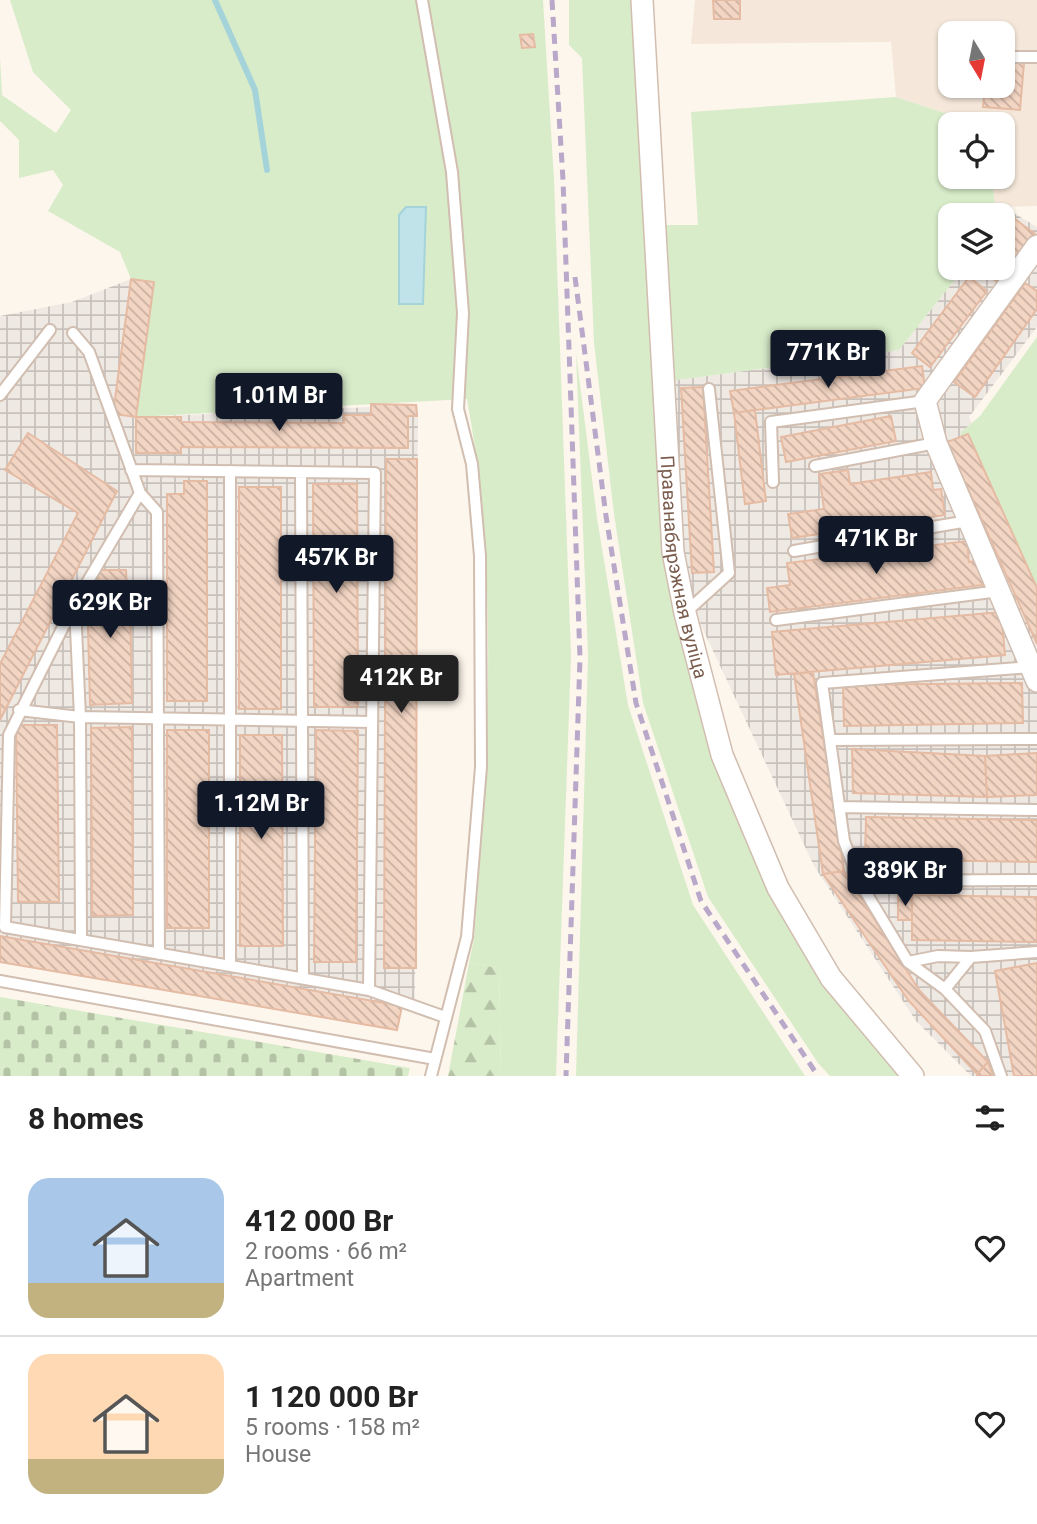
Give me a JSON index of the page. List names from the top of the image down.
{
  "streets": {
    "street": ["Праванабярэжная вуліца"]
  },
  "north": "bottom",
  "page": {
    "price": [
      "771K Br",
      "1.01M Br",
      "471K Br",
      "457K Br",
      "629K Br",
      "412K Br",
      "1.12M Br",
      "389K Br"
    ],
    "heading": "8 homes",
    "list": [
      {
        "name": "412 000 Br",
        "note": "2 rooms · 66 m² · Apartment"
      },
      {
        "name": "1 120 000 Br",
        "note": "5 rooms · 158 m² · House"
      }
    ]
  }
}
